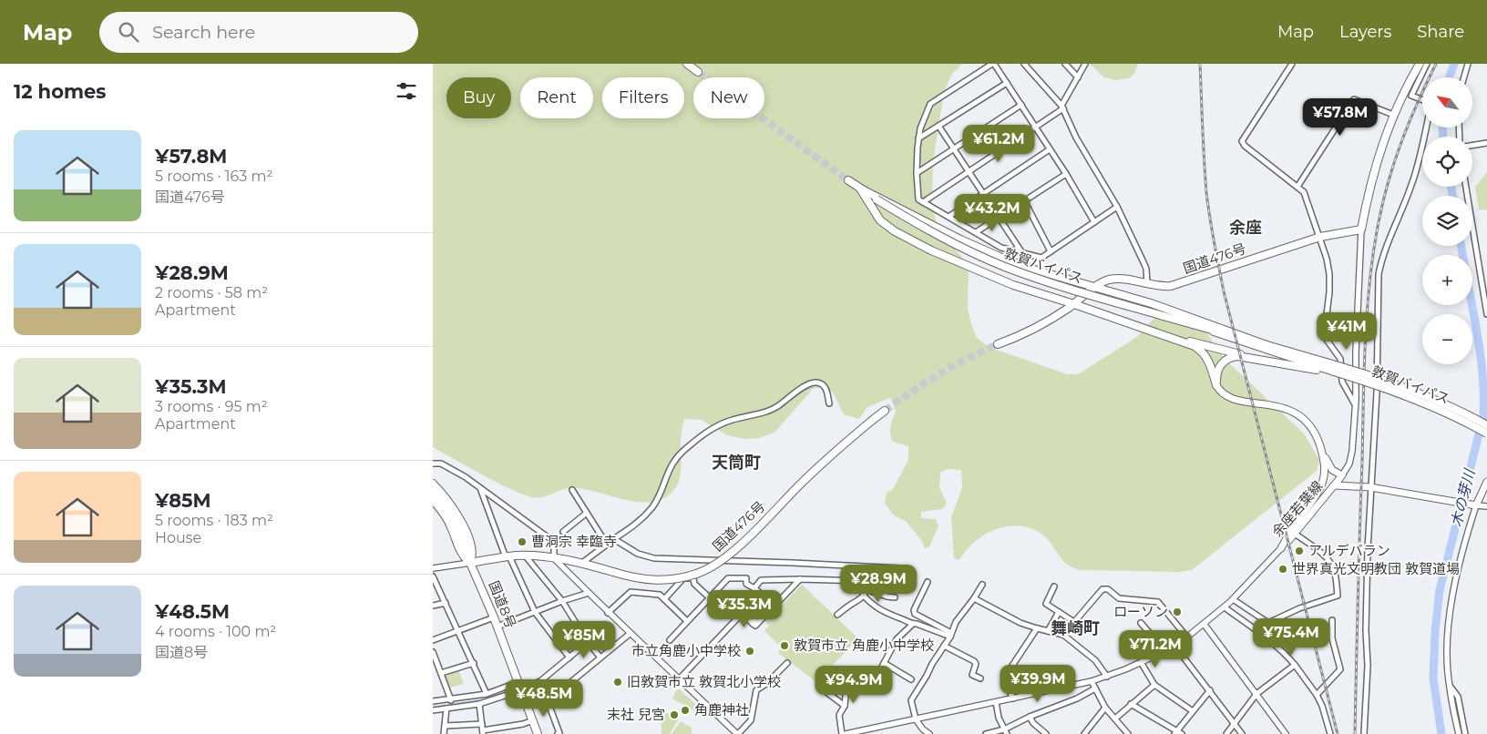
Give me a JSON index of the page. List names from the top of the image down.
{
  "streets": {
    "highway": ["国道476号", "敦賀バイパス", "国道8号"],
    "main road": ["余座若葉線"]
  },
  "crossings": [
    ["国道476号", "国道8号"]
  ],
  "districts": ["余座", "天筒町", "舞崎町"],
  "water": ["木の芽川"],
  "places": [
    "曹洞宗 幸臨寺",
    "アルデバラン",
    "世界真光文明教団 敦賀道場",
    "ローソン",
    "敦賀市立 角鹿小中学校",
    "市立角鹿小中学校",
    "旧敦賀市立 敦賀北小学校",
    "角鹿神社",
    "末社 兒宮"
  ],
  "north": "top left",
  "page": {
    "header": "Map",
    "search": "Search here",
    "nav": ["Map", "Layers", "Share"],
    "heading": "12 homes",
    "map_buttons": ["+", "−"],
    "chip": [
      "Buy",
      "Rent",
      "Filters",
      "New"
    ],
    "price": [
      "¥57.8M",
      "¥61.2M",
      "¥43.2M",
      "¥41M",
      "¥28.9M",
      "¥35.3M",
      "¥75.4M",
      "¥85M",
      "¥71.2M",
      "¥39.9M",
      "¥94.9M",
      "¥48.5M"
    ],
    "list": [
      {
        "name": "¥57.8M",
        "note": "5 rooms · 163 m² · 国道476号"
      },
      {
        "name": "¥28.9M",
        "note": "2 rooms · 58 m² · Apartment"
      },
      {
        "name": "¥35.3M",
        "note": "3 rooms · 95 m² · Apartment"
      },
      {
        "name": "¥85M",
        "note": "5 rooms · 183 m² · House"
      },
      {
        "name": "¥48.5M",
        "note": "4 rooms · 100 m² · 国道8号"
      }
    ]
  }
}
